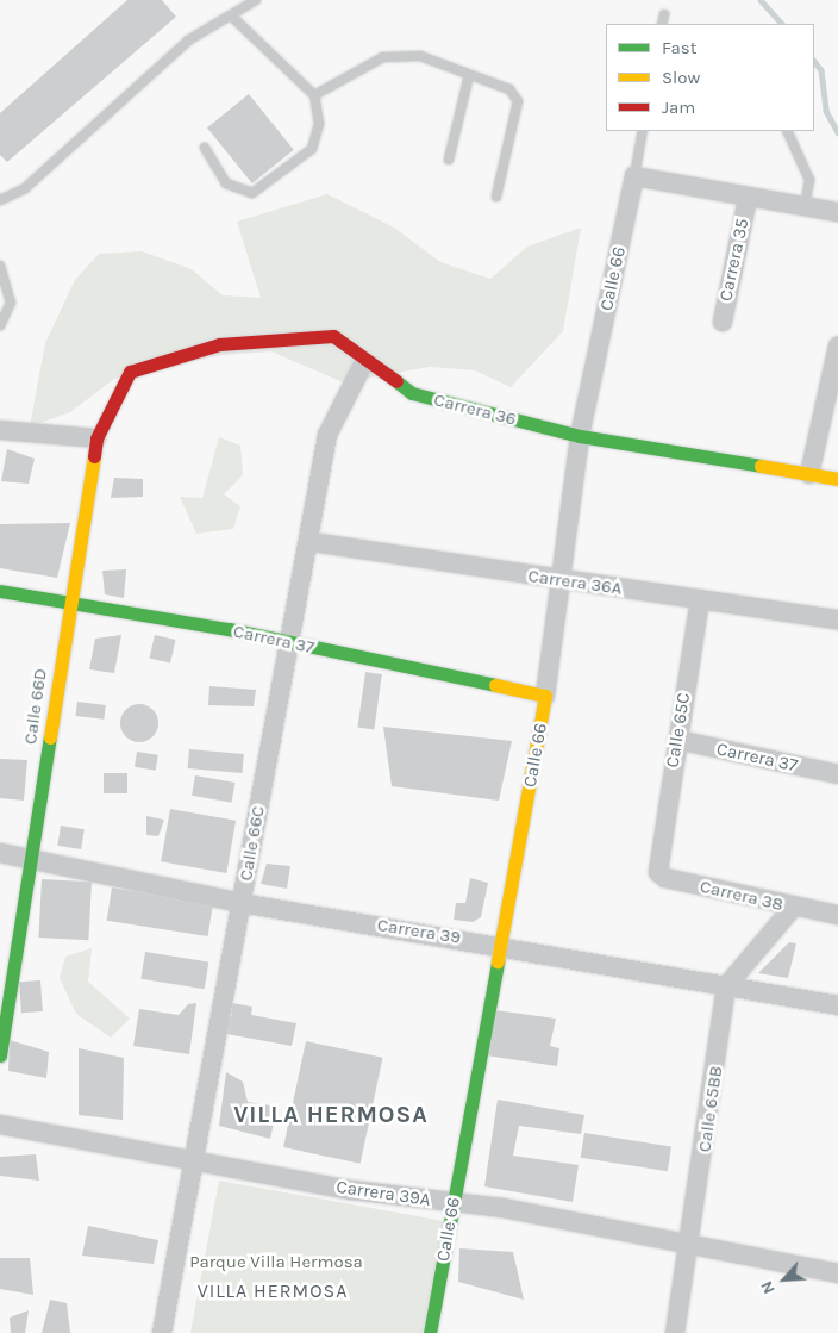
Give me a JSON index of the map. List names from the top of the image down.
{
  "streets": {
    "street": [
      "Carrera 35",
      "Calle 66",
      "Carrera 36",
      "Carrera 36A",
      "Carrera 37",
      "Calle 66D",
      "Calle 65C",
      "Calle 66C",
      "Carrera 38",
      "Carrera 39",
      "Calle 65BB",
      "Carrera 39A"
    ]
  },
  "crossings": [
    ["Carrera 35", "Calle 66"],
    ["Calle 66", "Carrera 36"],
    ["Calle 66", "Carrera 36A"],
    ["Calle 66", "Carrera 37"],
    ["Calle 66", "Carrera 39"],
    ["Calle 66", "Carrera 39A"],
    ["Carrera 36", "Calle 66D"],
    ["Carrera 36", "Calle 66C"],
    ["Carrera 36A", "Calle 65C"],
    ["Carrera 36A", "Calle 66C"],
    ["Carrera 37", "Calle 66D"],
    ["Carrera 37", "Calle 65C"],
    ["Carrera 37", "Calle 66C"],
    ["Calle 66D", "Carrera 39"],
    ["Calle 65C", "Carrera 38"],
    ["Calle 66C", "Carrera 39"],
    ["Calle 66C", "Carrera 39A"],
    ["Carrera 39", "Calle 65BB"],
    ["Calle 65BB", "Carrera 39A"]
  ],
  "districts": ["VILLA HERMOSA", "VILLA HERMOSA"],
  "parks": ["Parque Villa Hermosa"],
  "legend": ["Fast", "Slow", "Jam"],
  "north": "bottom left"
}
